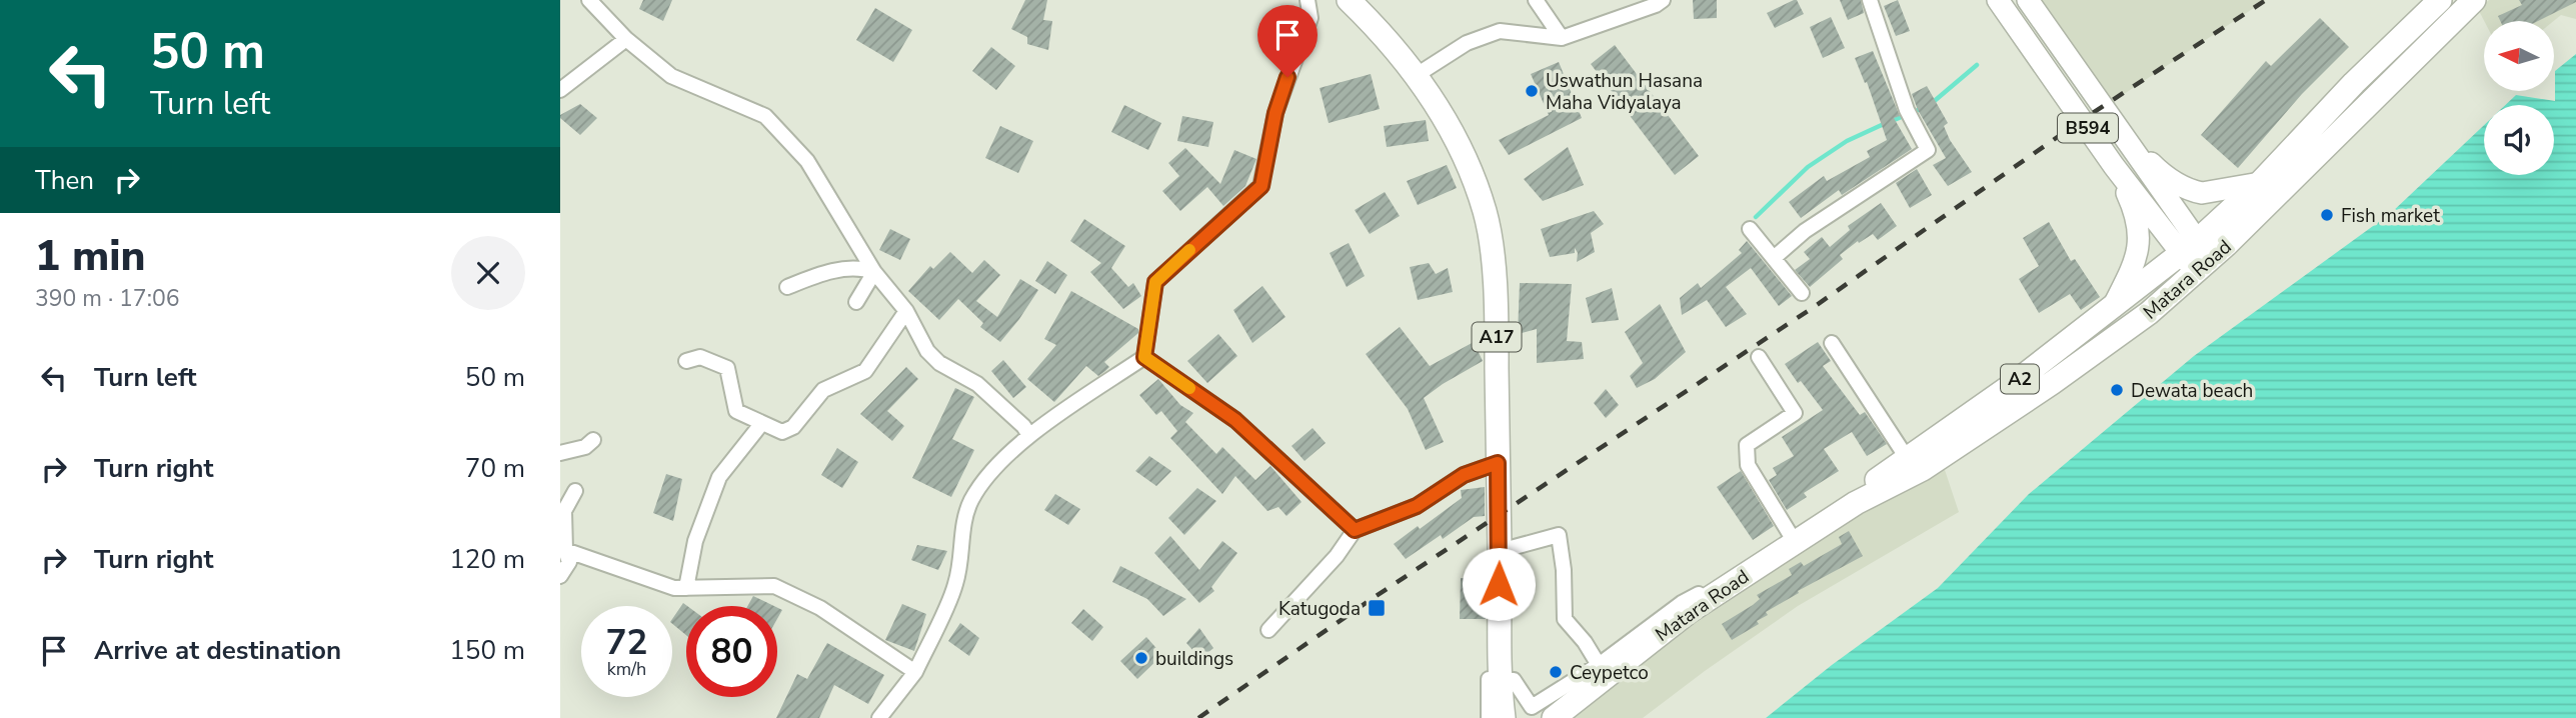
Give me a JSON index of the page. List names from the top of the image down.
{
  "streets": {
    "highway": ["Matara Road", "A17", "A2"],
    "main road": ["B594"]
  },
  "crossings": [
    ["B594", "Matara Road"]
  ],
  "places": {
    "other": [
      "Uswathun Hasana Maha Vidyalaya",
      "Fish market",
      "Dewata beach",
      "buildings",
      "Ceypetco"
    ],
    "transit": ["Katugoda"]
  },
  "north": "left",
  "page": {
    "turn": ["50 m", "Turn left"],
    "then": "Then",
    "heading": ["1 min", "390 m · 17:06"],
    "list": [
      {
        "name": "Turn left",
        "value": "50 m"
      },
      {
        "name": "Turn right",
        "value": "70 m"
      },
      {
        "name": "Turn right",
        "value": "120 m"
      },
      {
        "name": "Arrive at destination",
        "value": "150 m"
      }
    ],
    "speed": "72 km/h",
    "limit": "80"
  }
}
